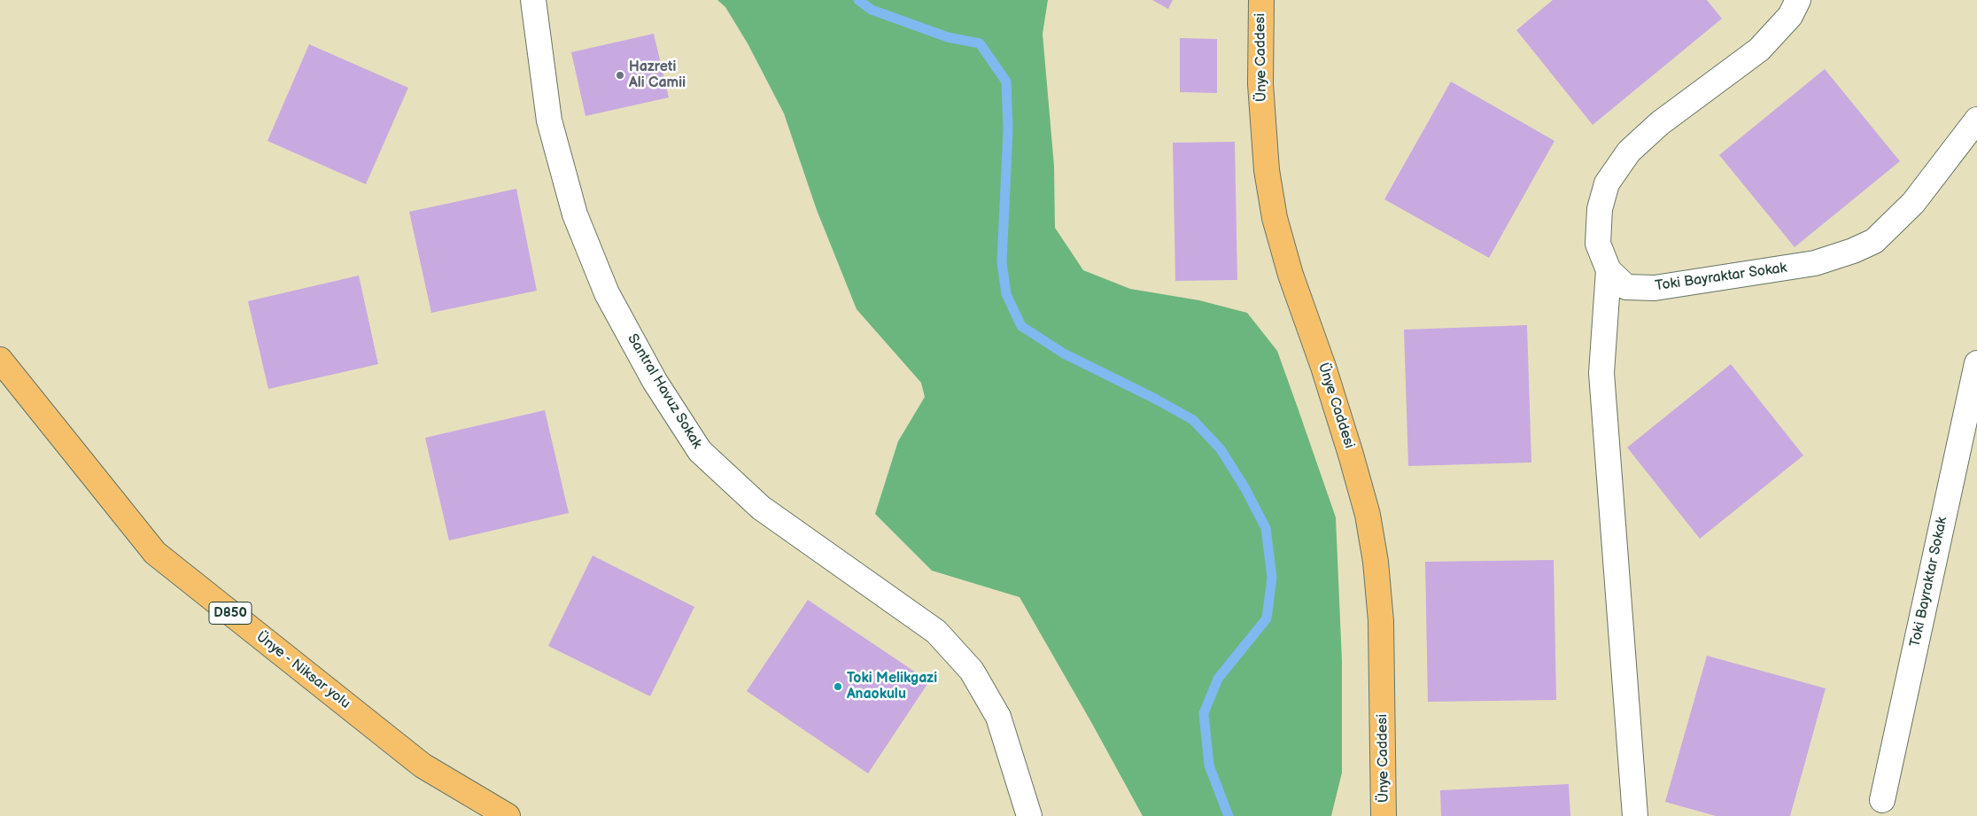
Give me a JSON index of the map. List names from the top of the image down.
{
  "streets": {
    "main road": ["Ünye Caddesi", "D850", "Ünye - Niksar yolu"],
    "street": ["Toki Bayraktar Sokak", "Santral Havuz Sokak"]
  },
  "places": ["Hazreti Ali Camii", "Toki Melikgazi Anaokulu"]
}
